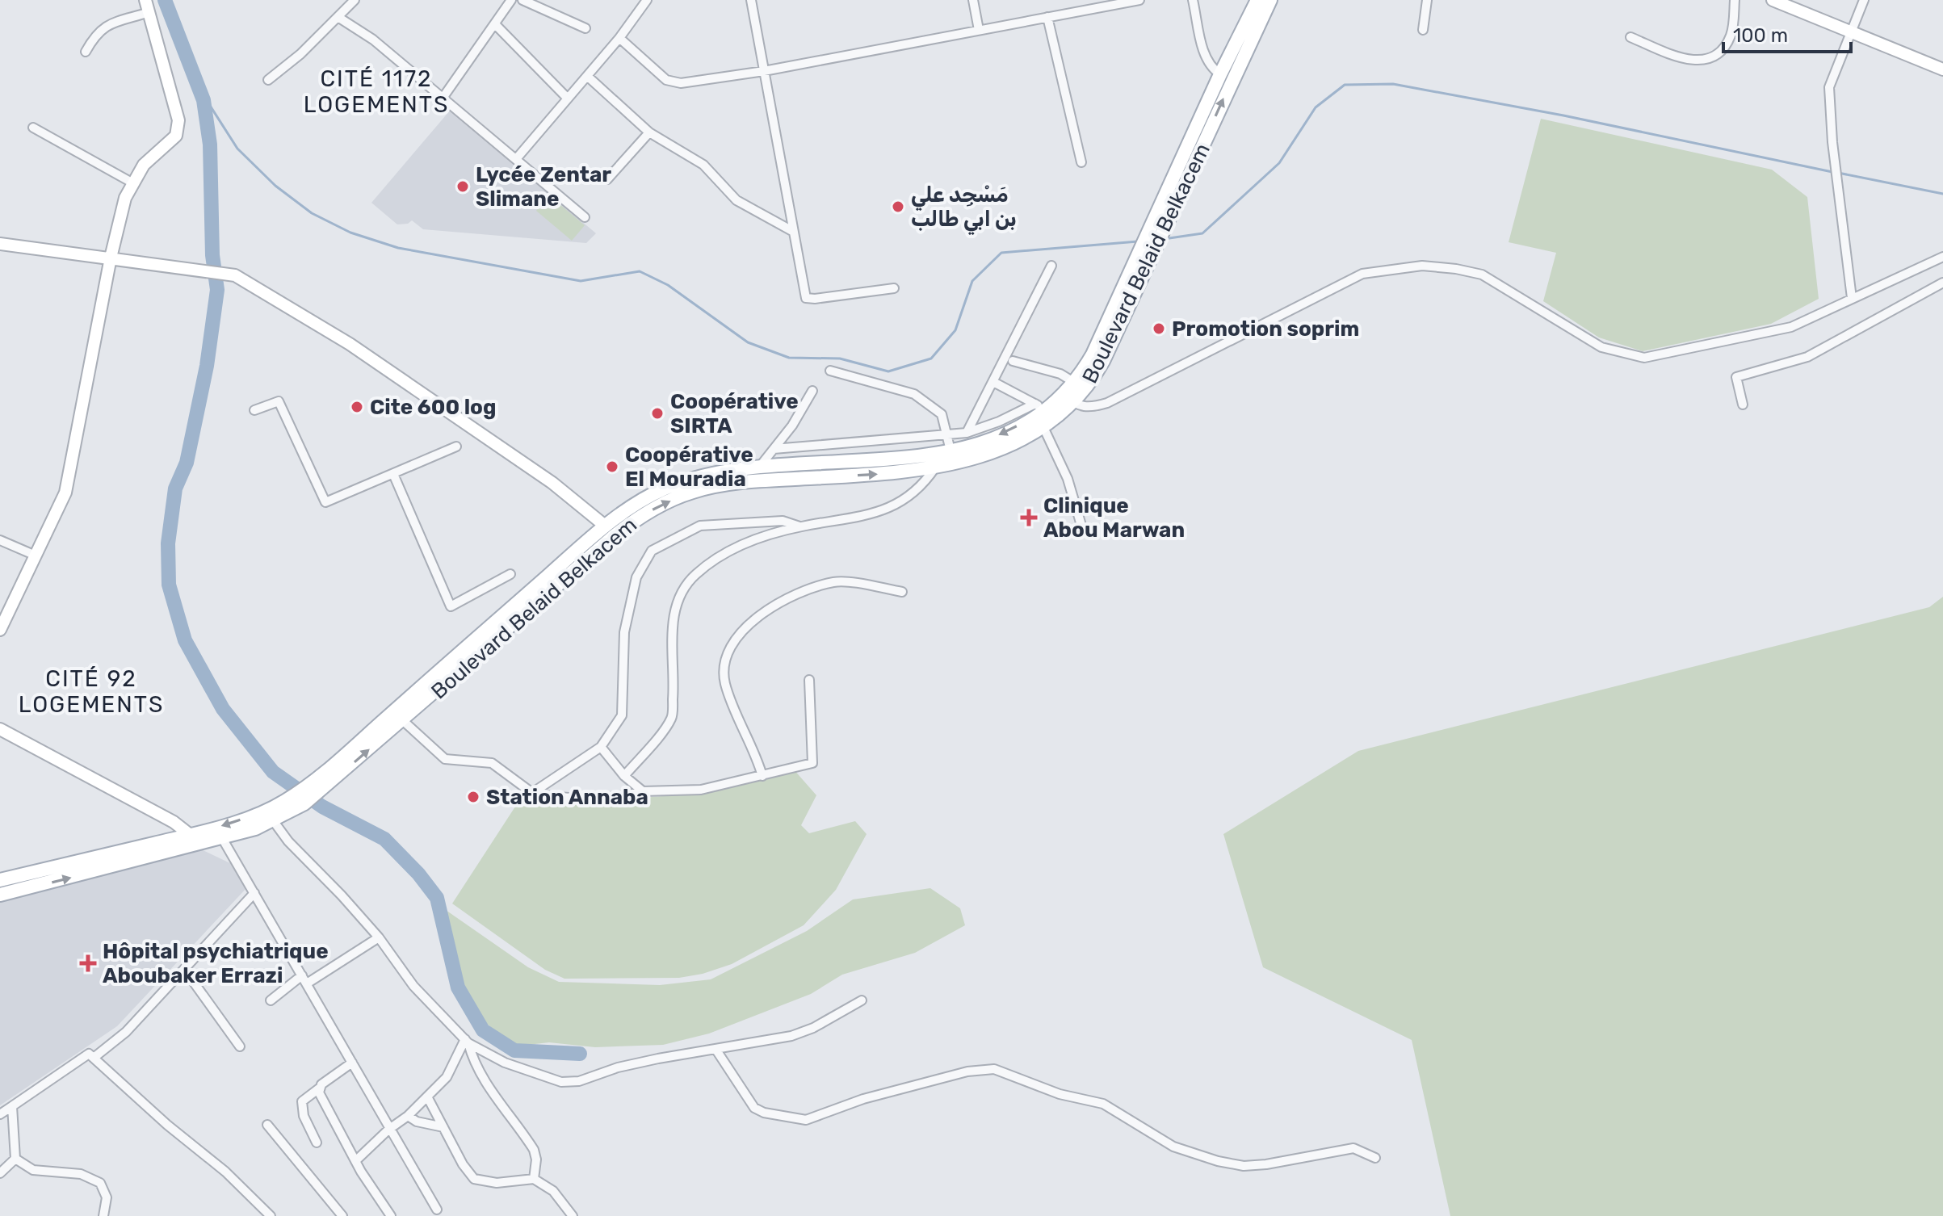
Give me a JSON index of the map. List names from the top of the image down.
{
  "streets": {
    "main road": ["Boulevard Belaid Belkacem"]
  },
  "districts": ["CITÉ 1172 LOGEMENTS", "CITÉ 92 LOGEMENTS"],
  "places": {
    "other": [
      "Lycée Zentar Slimane",
      "مَسْجِد علي بن ابي طالب",
      "Promotion soprim",
      "Cite 600 log",
      "Coopérative SIRTA",
      "Coopérative El Mouradia",
      "Station Annaba"
    ],
    "health": ["Clinique Abou Marwan", "Hôpital psychiatrique Aboubaker Errazi"]
  },
  "scale_bar": "100 m"
}
